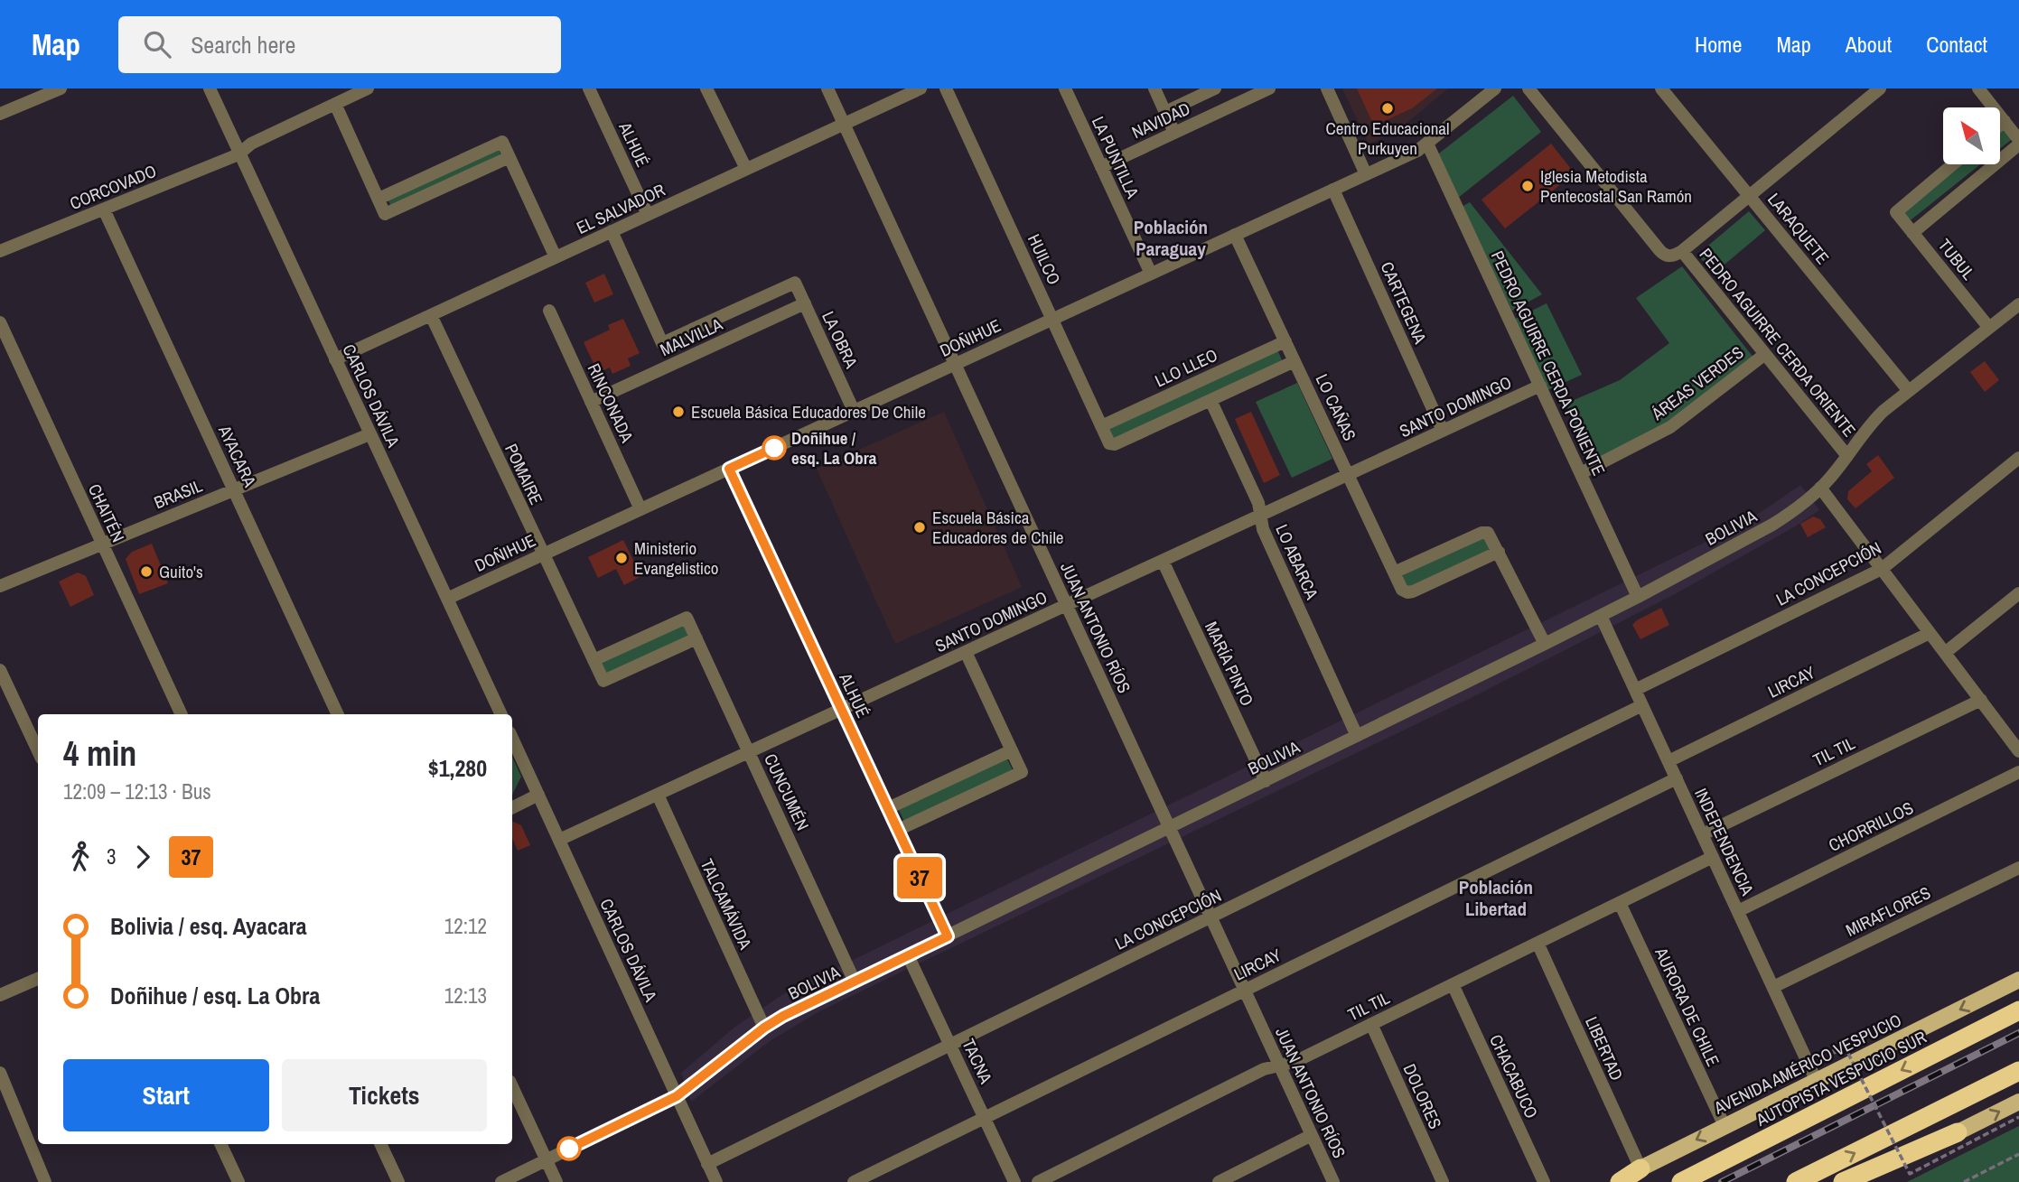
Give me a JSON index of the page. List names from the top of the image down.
{
  "streets": {
    "highway": ["AUTOPISTA VESPUCIO SUR"],
    "main road": ["AVENIDA AMÉRICO VESPUCIO"],
    "street": [
      "NAVIDAD",
      "ALHUÉ",
      "LA PUNTILLA",
      "CORCOVADO",
      "EL SALVADOR",
      "LARAQUETE",
      "HUILCO",
      "TUBUL",
      "CARTEGENA",
      "MALVILLA",
      "DOÑIHUE",
      "LA OBRA",
      "PEDRO AGUIRRE CERDA ORIENTE",
      "PEDRO AGUIRRE CERDA PONIENTE",
      "LLO LLEO",
      "ÁREAS VERDES",
      "CARLOS DÁVILA",
      "RINCONADA",
      "SANTO DOMINGO",
      "LO CAÑAS",
      "AYACARA",
      "POMAIRE",
      "BRASIL",
      "CHAITÉN",
      "BOLIVIA",
      "LO ABARCA",
      "LA CONCEPCIÓN",
      "JUAN ANTONIO RÍOS",
      "MARÍA PINTO",
      "LIRCAY",
      "TIL TIL",
      "CUNCUMÉN",
      "CHORRILLOS",
      "INDEPENDENCIA",
      "TALCAMÁVIDA",
      "MIRAFLORES",
      "AURORA DE CHILE",
      "LIBERTAD",
      "TACNA",
      "CHACABUCO",
      "DOLORES"
    ]
  },
  "crossings": [
    ["NAVIDAD", "LA PUNTILLA"],
    ["ALHUÉ", "EL SALVADOR"],
    ["ALHUÉ", "DOÑIHUE"],
    ["ALHUÉ", "SANTO DOMINGO"],
    ["ALHUÉ", "BOLIVIA"],
    ["LA PUNTILLA", "DOÑIHUE"],
    ["CORCOVADO", "CARLOS DÁVILA"],
    ["CORCOVADO", "AYACARA"],
    ["EL SALVADOR", "MALVILLA"],
    ["EL SALVADOR", "CARLOS DÁVILA"],
    ["EL SALVADOR", "POMAIRE"],
    ["EL SALVADOR", "JUAN ANTONIO RÍOS"],
    ["LARAQUETE", "BOLIVIA"],
    ["HUILCO", "DOÑIHUE"],
    ["HUILCO", "LLO LLEO"],
    ["HUILCO", "LO ABARCA"],
    ["TUBUL", "BOLIVIA"],
    ["CARTEGENA", "DOÑIHUE"],
    ["CARTEGENA", "SANTO DOMINGO"],
    ["MALVILLA", "LA OBRA"],
    ["MALVILLA", "RINCONADA"],
    ["DOÑIHUE", "LA OBRA"],
    ["DOÑIHUE", "PEDRO AGUIRRE CERDA PONIENTE"],
    ["DOÑIHUE", "CARLOS DÁVILA"],
    ["DOÑIHUE", "RINCONADA"],
    ["DOÑIHUE", "LO CAÑAS"],
    ["DOÑIHUE", "POMAIRE"],
    ["DOÑIHUE", "JUAN ANTONIO RÍOS"],
    ["PEDRO AGUIRRE CERDA ORIENTE", "ÁREAS VERDES"],
    ["PEDRO AGUIRRE CERDA ORIENTE", "BOLIVIA"],
    ["PEDRO AGUIRRE CERDA PONIENTE", "ÁREAS VERDES"],
    ["PEDRO AGUIRRE CERDA PONIENTE", "SANTO DOMINGO"],
    ["PEDRO AGUIRRE CERDA PONIENTE", "BOLIVIA"],
    ["LLO LLEO", "LO CAÑAS"],
    ["CARLOS DÁVILA", "SANTO DOMINGO"],
    ["CARLOS DÁVILA", "BRASIL"],
    ["CARLOS DÁVILA", "BOLIVIA"],
    ["CARLOS DÁVILA", "LA CONCEPCIÓN"],
    ["SANTO DOMINGO", "LO CAÑAS"],
    ["SANTO DOMINGO", "LO ABARCA"],
    ["SANTO DOMINGO", "JUAN ANTONIO RÍOS"],
    ["SANTO DOMINGO", "MARÍA PINTO"],
    ["SANTO DOMINGO", "CUNCUMÉN"],
    ["SANTO DOMINGO", "TALCAMÁVIDA"],
    ["AYACARA", "BRASIL"],
    ["POMAIRE", "CUNCUMÉN"],
    ["BRASIL", "CHAITÉN"],
    ["BOLIVIA", "LO ABARCA"],
    ["BOLIVIA", "JUAN ANTONIO RÍOS"],
    ["BOLIVIA", "MARÍA PINTO"],
    ["BOLIVIA", "CUNCUMÉN"],
    ["BOLIVIA", "INDEPENDENCIA"],
    ["BOLIVIA", "TALCAMÁVIDA"],
    ["BOLIVIA", "TACNA"],
    ["LA CONCEPCIÓN", "JUAN ANTONIO RÍOS"],
    ["LA CONCEPCIÓN", "INDEPENDENCIA"],
    ["LA CONCEPCIÓN", "TACNA"],
    ["JUAN ANTONIO RÍOS", "LIRCAY"],
    ["JUAN ANTONIO RÍOS", "TIL TIL"],
    ["LIRCAY", "INDEPENDENCIA"],
    ["LIRCAY", "TACNA"],
    ["TIL TIL", "INDEPENDENCIA"],
    ["TIL TIL", "AURORA DE CHILE"],
    ["TIL TIL", "LIBERTAD"],
    ["TIL TIL", "CHACABUCO"],
    ["TIL TIL", "DOLORES"],
    ["CHORRILLOS", "INDEPENDENCIA"],
    ["INDEPENDENCIA", "MIRAFLORES"],
    ["INDEPENDENCIA", "AVENIDA AMÉRICO VESPUCIO"],
    ["AURORA DE CHILE", "AVENIDA AMÉRICO VESPUCIO"],
    ["LIBERTAD", "AVENIDA AMÉRICO VESPUCIO"]
  ],
  "districts": ["Población Paraguay", "Población Libertad"],
  "places": [
    "Centro Educacional Purkuyen",
    "Iglesia Metodista Pentecostal San Ramón",
    "Escuela Básica Educadores De Chile",
    "Doñihue / esq. La Obra",
    "Escuela Básica Educadores de Chile",
    "Ministerio Evangelistico",
    "Guito's"
  ],
  "lines": ["bus line 37"],
  "north": "top left",
  "page": {
    "header": "Map",
    "search": "Search here",
    "nav": [
      "Home",
      "Map",
      "About",
      "Contact"
    ],
    "on_map": "37",
    "heading": ["4 min", "12:09 – 12:13 · Bus", "$1,280"],
    "legs": ["3", "37"],
    "list": [
      {
        "name": "Bolivia / esq. Ayacara",
        "value": "12:12"
      },
      {
        "name": "Doñihue / esq. La Obra",
        "value": "12:13"
      }
    ],
    "buttons": ["Start", "Tickets"]
  }
}
